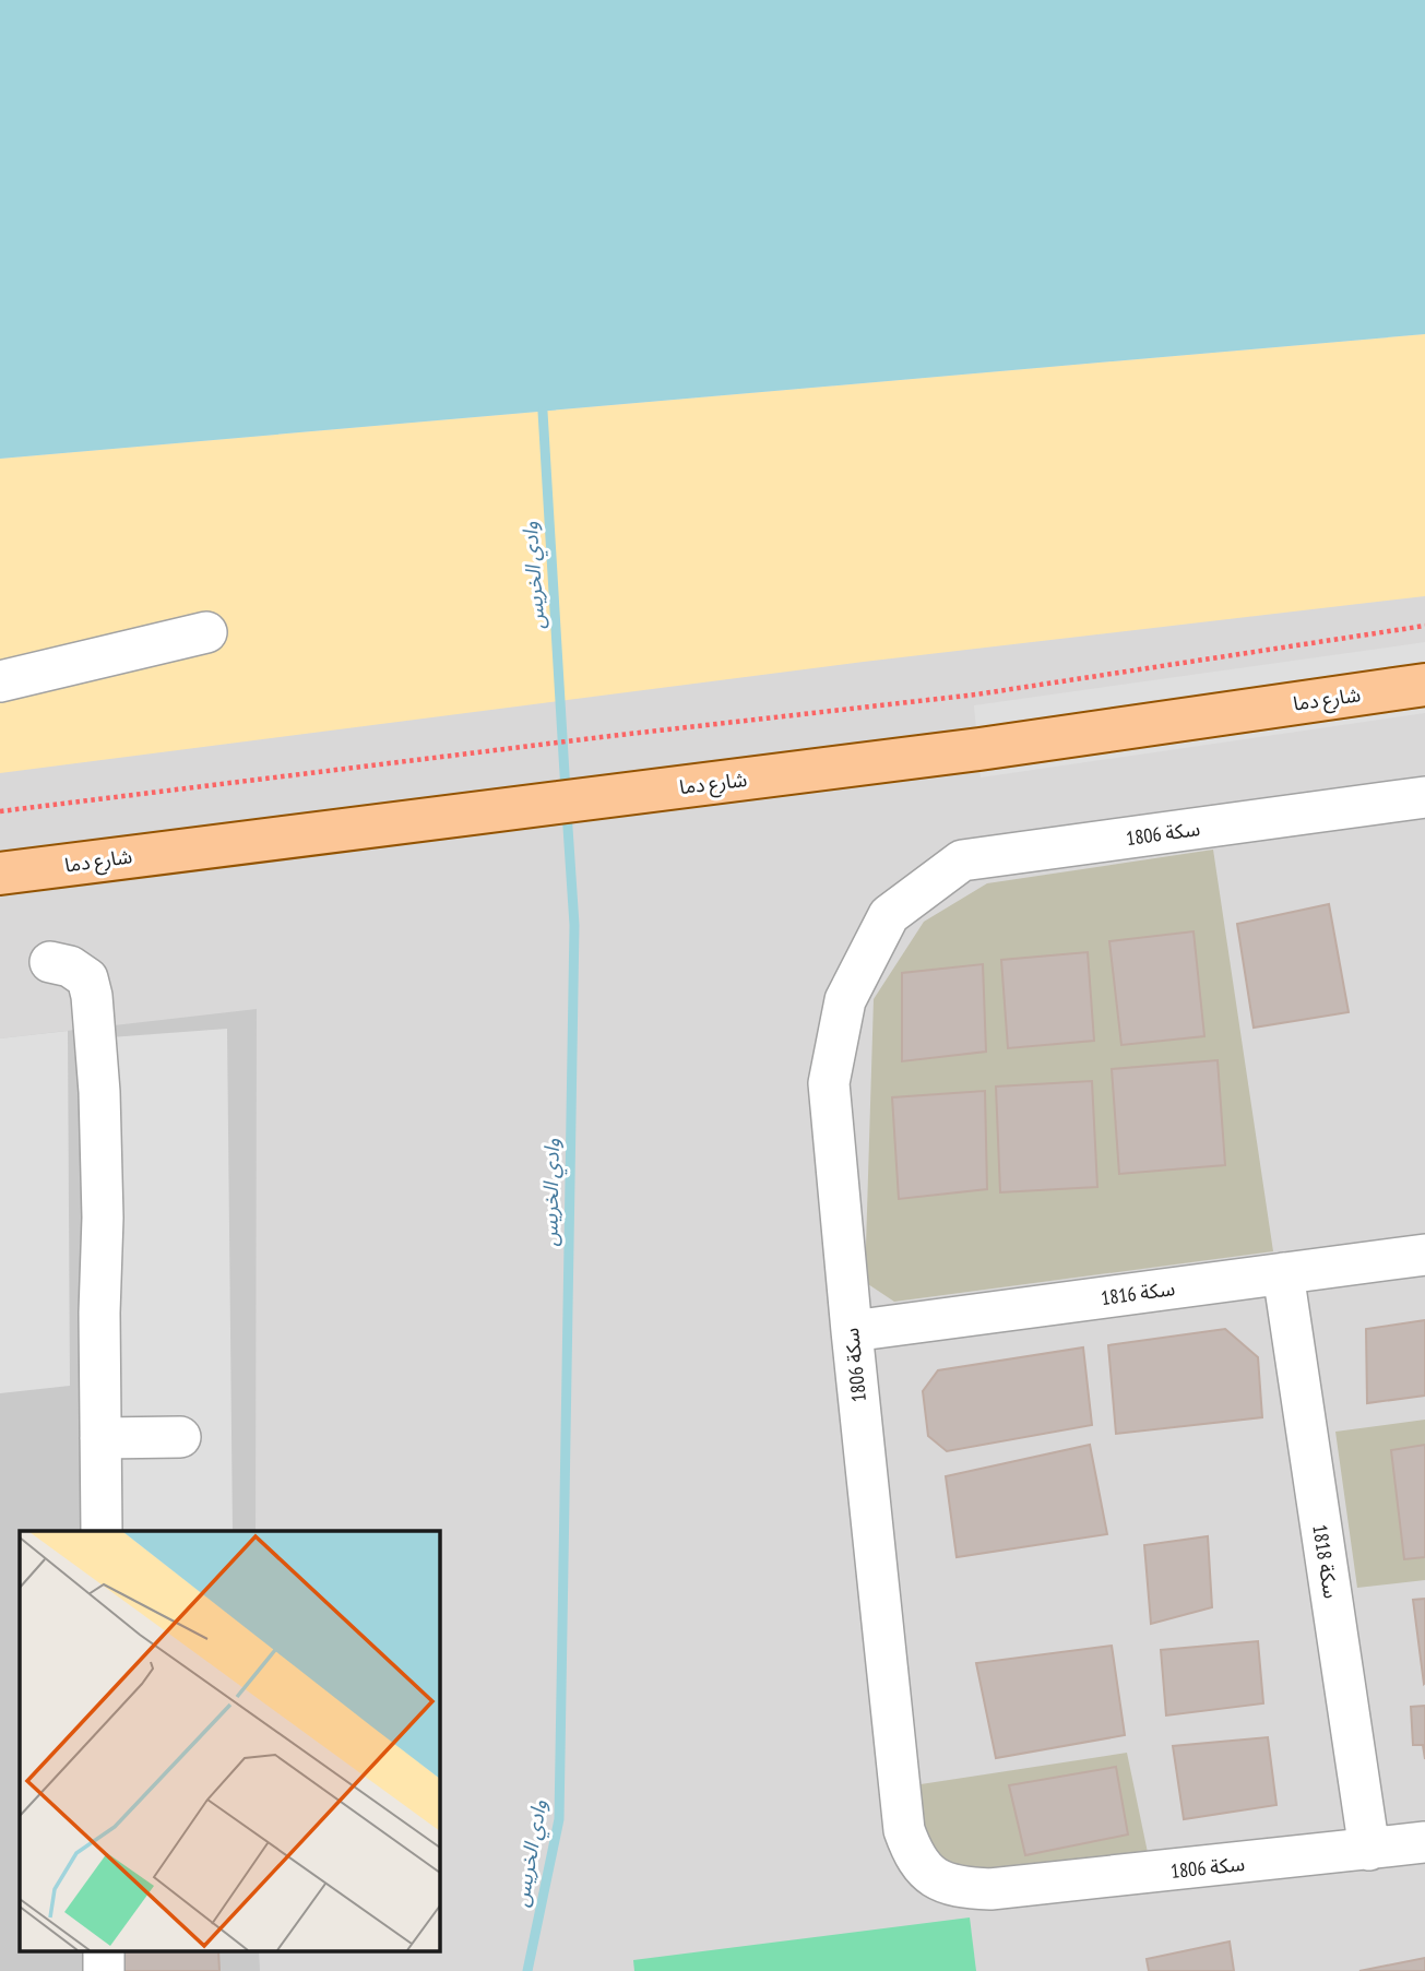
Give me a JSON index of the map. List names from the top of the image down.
{
  "streets": {
    "main road": ["شارع دما"],
    "street": ["سكة 1806", "سكة 1816", "سكة 1818"]
  },
  "crossings": [
    ["سكة 1806", "سكة 1816"],
    ["سكة 1806", "سكة 1818"],
    ["سكة 1816", "سكة 1818"]
  ],
  "water": ["وادي الخريس"]
}
